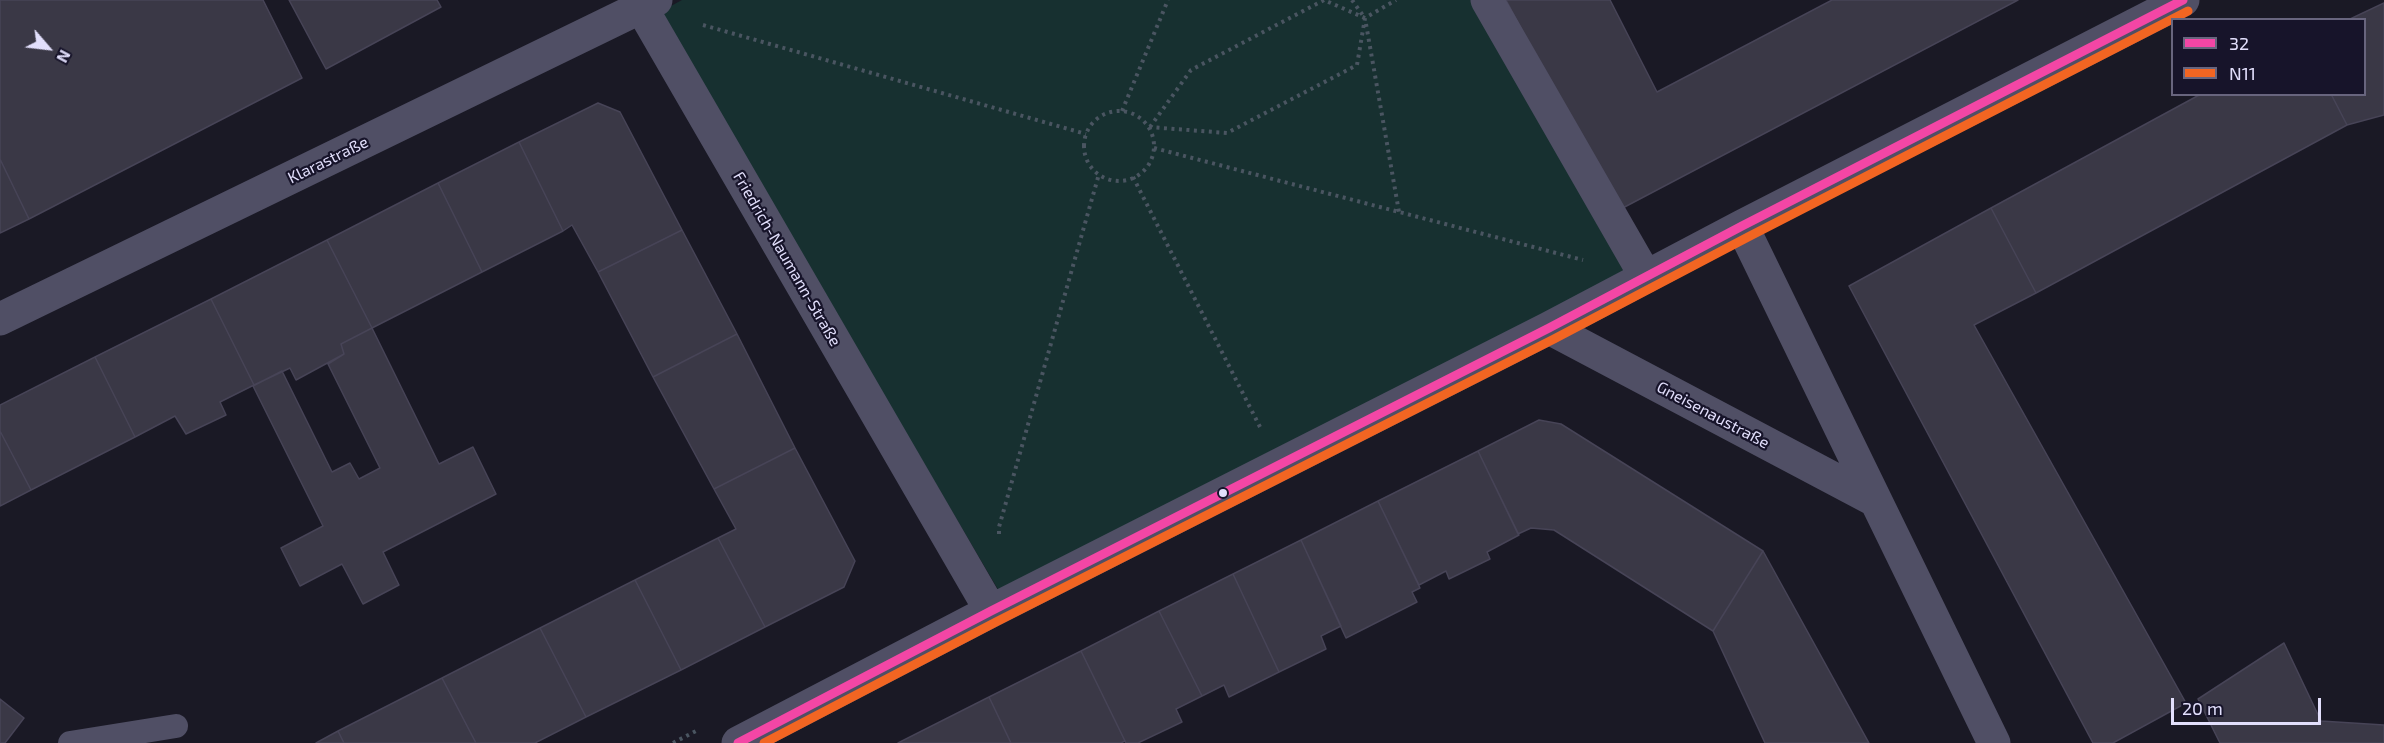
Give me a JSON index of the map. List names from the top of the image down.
{
  "streets": {
    "street": ["Klarastraße", "Friedrich-Naumann-Straße", "Gneisenaustraße"]
  },
  "crossings": [
    ["Klarastraße", "Friedrich-Naumann-Straße"]
  ],
  "lines": ["transit line 32", "transit line N11"],
  "legend": ["32", "N11"],
  "scale_bar": "20 m",
  "north": "bottom right"
}
